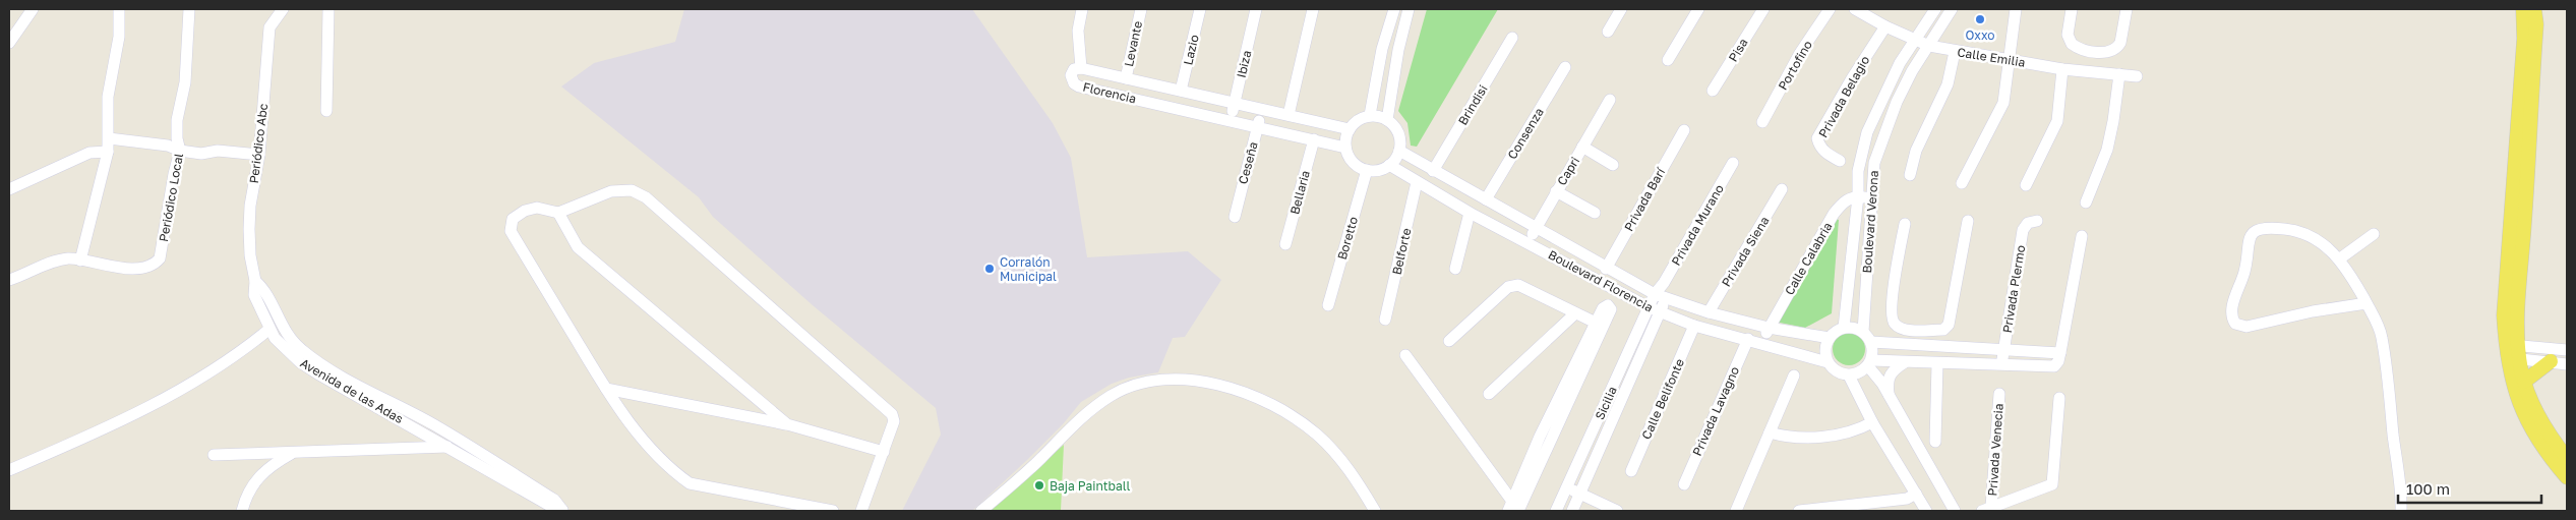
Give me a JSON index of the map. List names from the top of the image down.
{
  "streets": {
    "street": [
      "Levante",
      "Lazio",
      "Pisa",
      "Calle Emilia",
      "Ibiza",
      "Portofino",
      "Florencia",
      "Privada Belagio",
      "Brindisi",
      "Consenza",
      "Periódico Abc",
      "Ceseña",
      "Capri",
      "Bellaria",
      "Periódico Local",
      "Privada Barí",
      "Boulevard Verona",
      "Privada Murano",
      "Boretto",
      "Belforte",
      "Privada Siena",
      "Calle Calabria",
      "Boulevard Florencia",
      "Privada Plermo",
      "Avenida de las Adas",
      "Calle Belifonte",
      "Sicilia",
      "Privada Lavagno",
      "Privada Venecia"
    ]
  },
  "crossings": [
    ["Levante", "Florencia"],
    ["Lazio", "Florencia"],
    ["Calle Emilia", "Privada Belagio"],
    ["Calle Emilia", "Boulevard Verona"],
    ["Ibiza", "Florencia"],
    ["Florencia", "Ceseña"],
    ["Florencia", "Bellaria"],
    ["Florencia", "Boretto"],
    ["Florencia", "Boulevard Florencia"],
    ["Brindisi", "Boulevard Florencia"],
    ["Consenza", "Boulevard Florencia"],
    ["Periódico Abc", "Avenida de las Adas"],
    ["Capri", "Boulevard Florencia"],
    ["Privada Barí", "Boulevard Florencia"],
    ["Boulevard Verona", "Calle Calabria"],
    ["Boulevard Verona", "Boulevard Florencia"],
    ["Privada Murano", "Boulevard Florencia"],
    ["Privada Murano", "Sicilia"],
    ["Boretto", "Boulevard Florencia"],
    ["Belforte", "Boulevard Florencia"],
    ["Privada Siena", "Boulevard Florencia"],
    ["Calle Calabria", "Boulevard Florencia"],
    ["Boulevard Florencia", "Calle Belifonte"],
    ["Boulevard Florencia", "Sicilia"],
    ["Boulevard Florencia", "Privada Lavagno"]
  ],
  "places": ["Oxxo", "Corralón Municipal", "Baja Paintball"],
  "scale_bar": "100 m"
}
